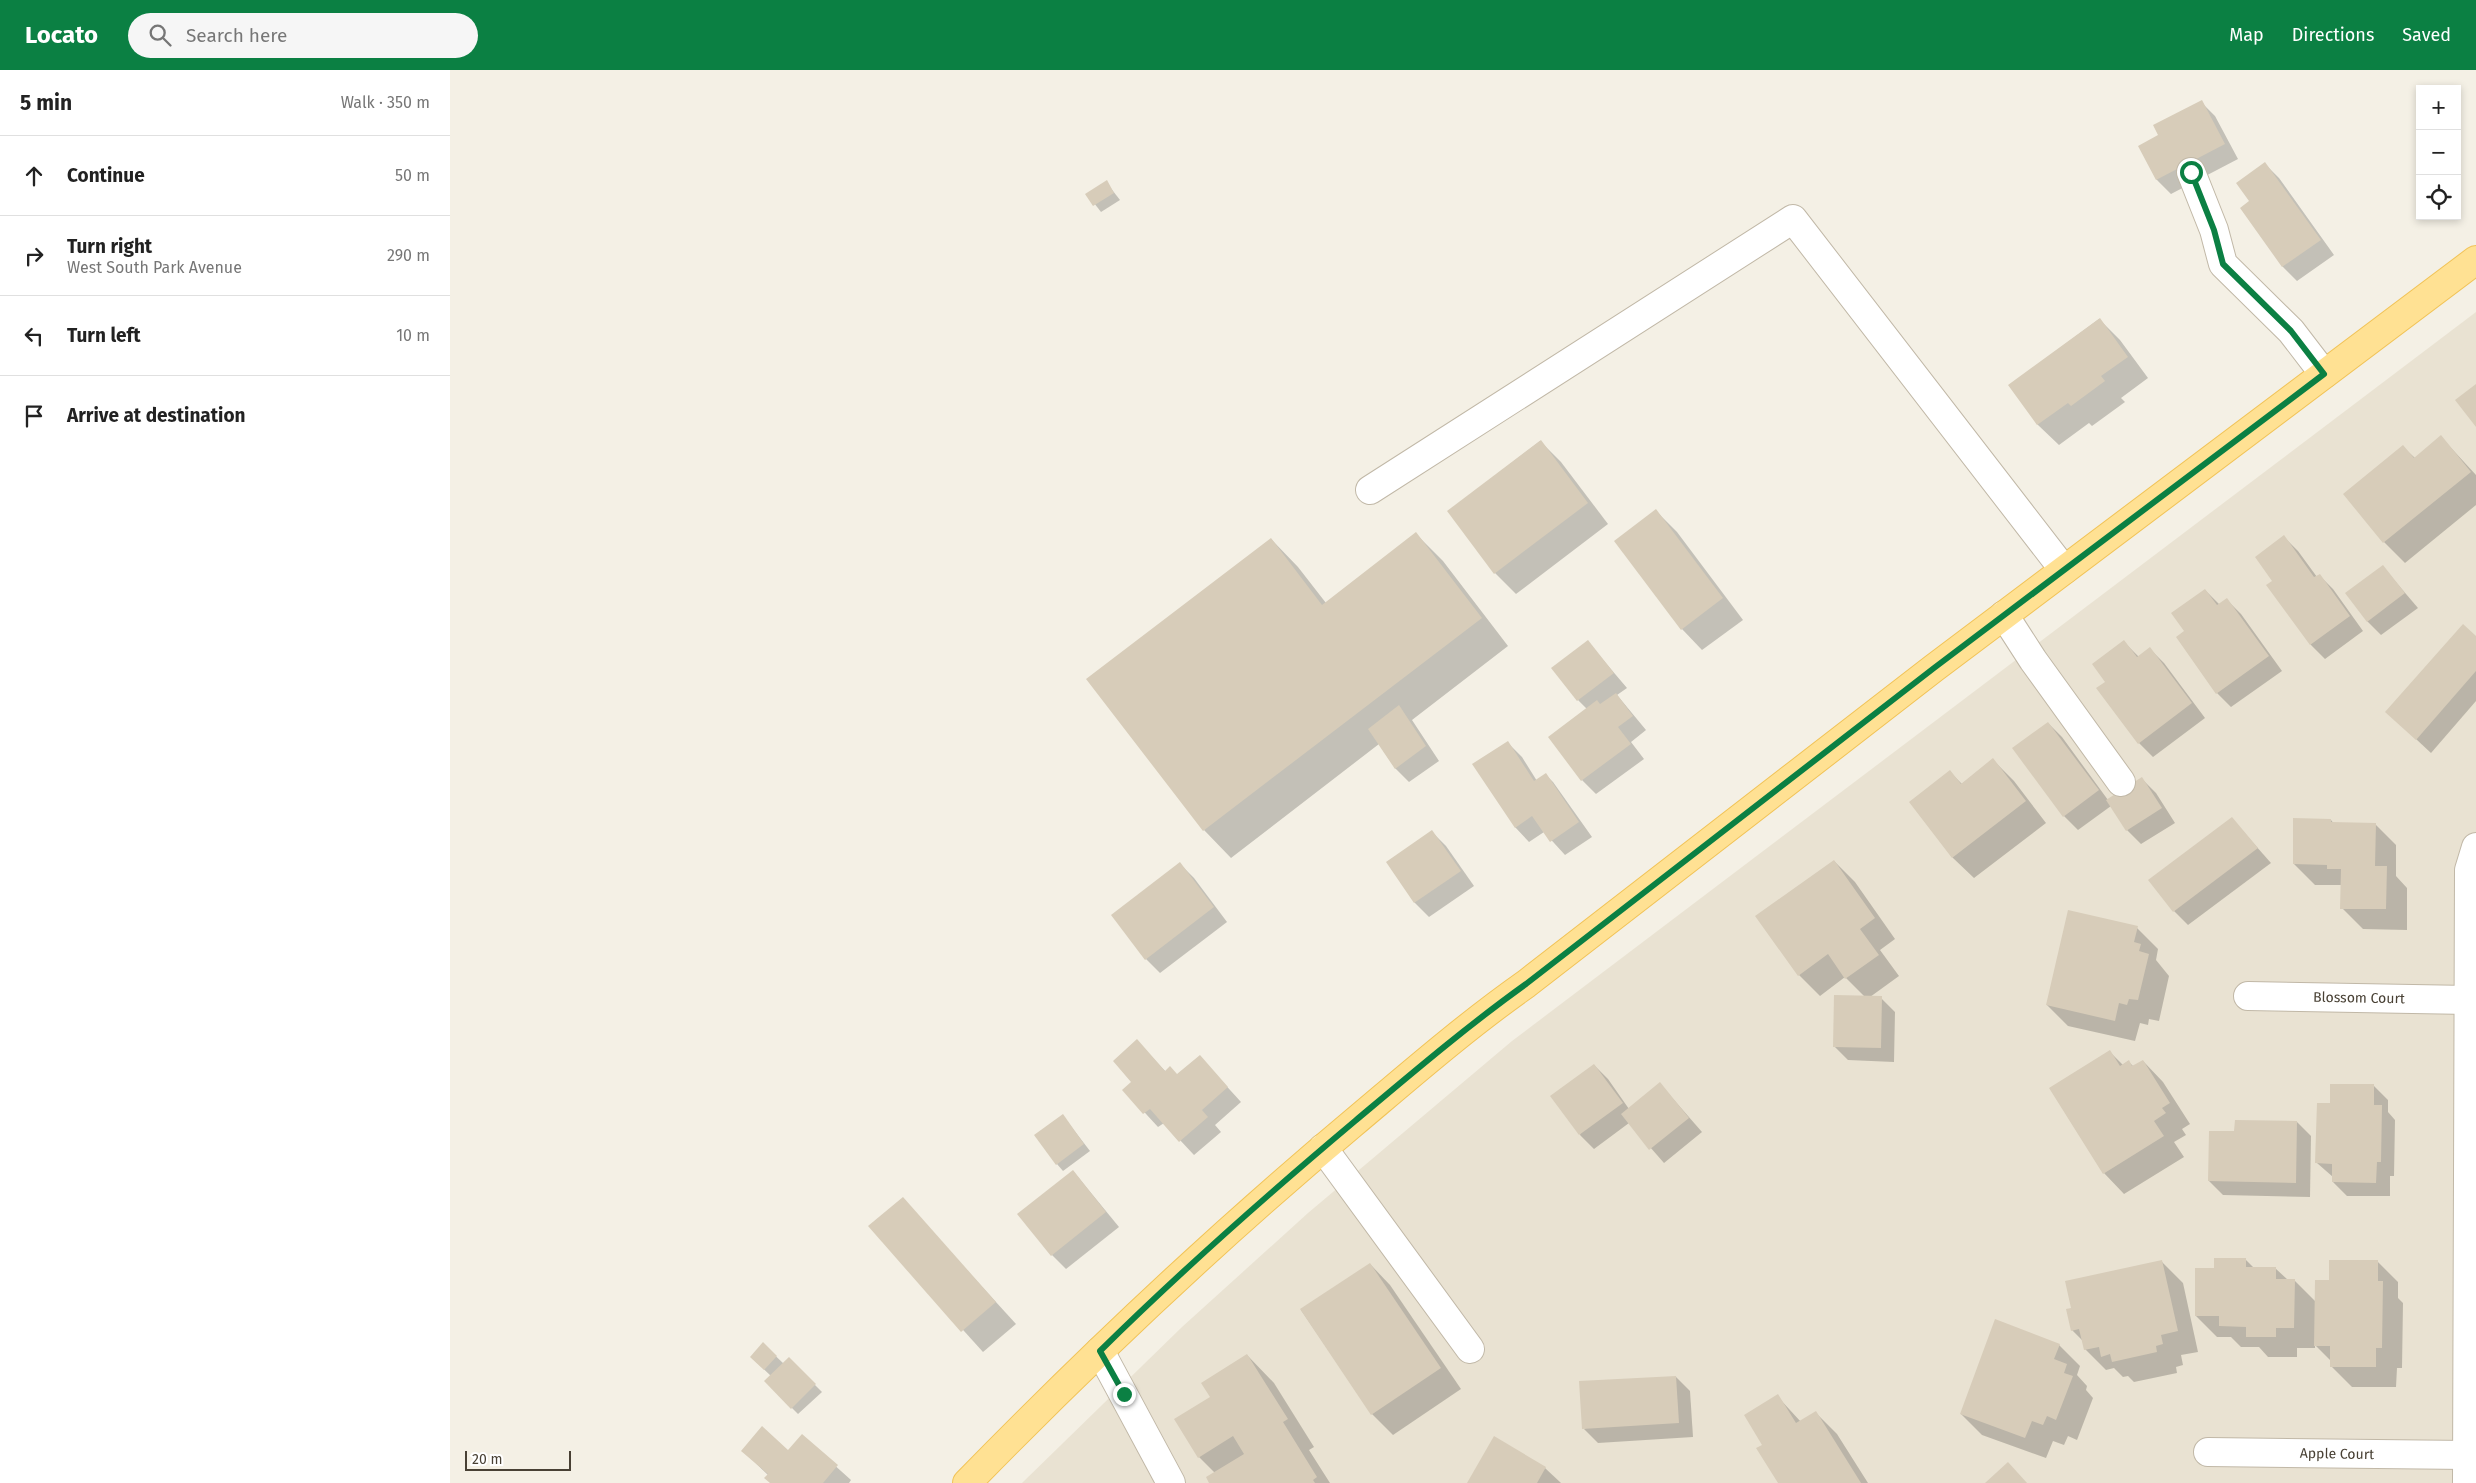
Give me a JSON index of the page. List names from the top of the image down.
{
  "streets": {
    "street": ["Blossom Court", "Apple Court"]
  },
  "scale_bar": "20 m",
  "page": {
    "header": "Locato",
    "search": "Search here",
    "nav": ["Map", "Directions", "Saved"],
    "heading": ["5 min", "Walk · 350 m"],
    "map_buttons": ["+", "−"],
    "list": [
      ["Continue", "50 m"],
      ["Turn right", "West South Park Avenue", "290 m"],
      ["Turn left", "10 m"],
      "Arrive at destination"
    ],
    "scale": "20 m"
  }
}
